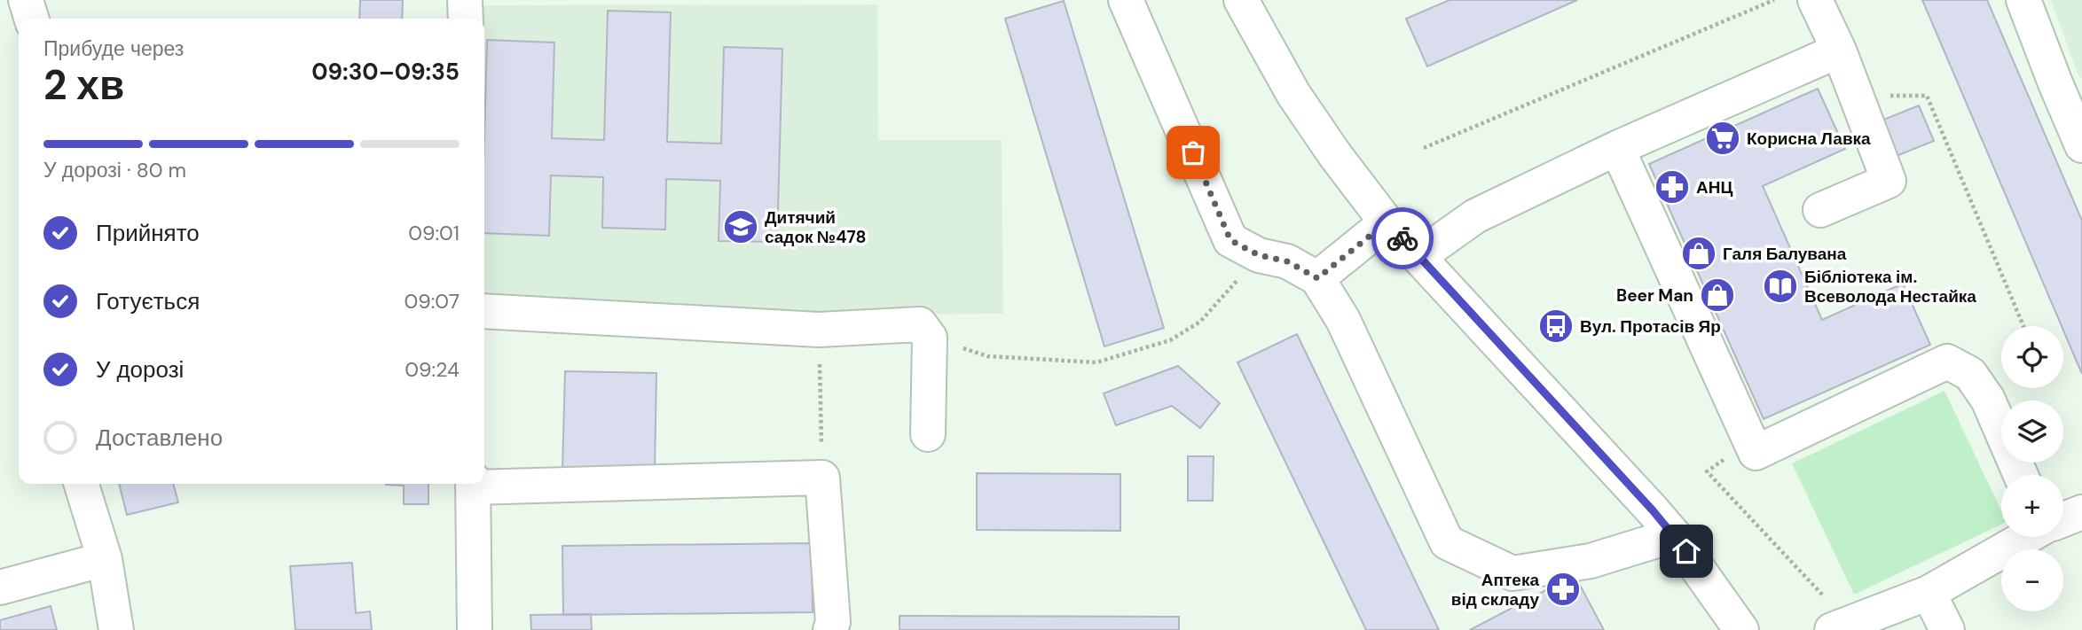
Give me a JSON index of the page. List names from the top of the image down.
{
  "places": {
    "supermarket": ["Корисна Лавка"],
    "pharmacy": ["АНЦ", "Аптека від складу"],
    "school or university": ["Дитячий садок №478"],
    "shop": ["Галя Балувана", "Beer Man"],
    "library": ["Бібліотека ім. Всеволода Нестайка"],
    "bus stop": ["Вул. Протасів Яр"]
  },
  "page": {
    "heading": ["2 хв", "Прибуде через", "09:30–09:35"],
    "bar": "У дорозі · 80 m",
    "list": [
      ["Прийнято", "09:01"],
      ["Готується", "09:07"],
      ["У дорозі", "09:24"],
      "Доставлено"
    ],
    "map_buttons": ["+", "−"]
  }
}
